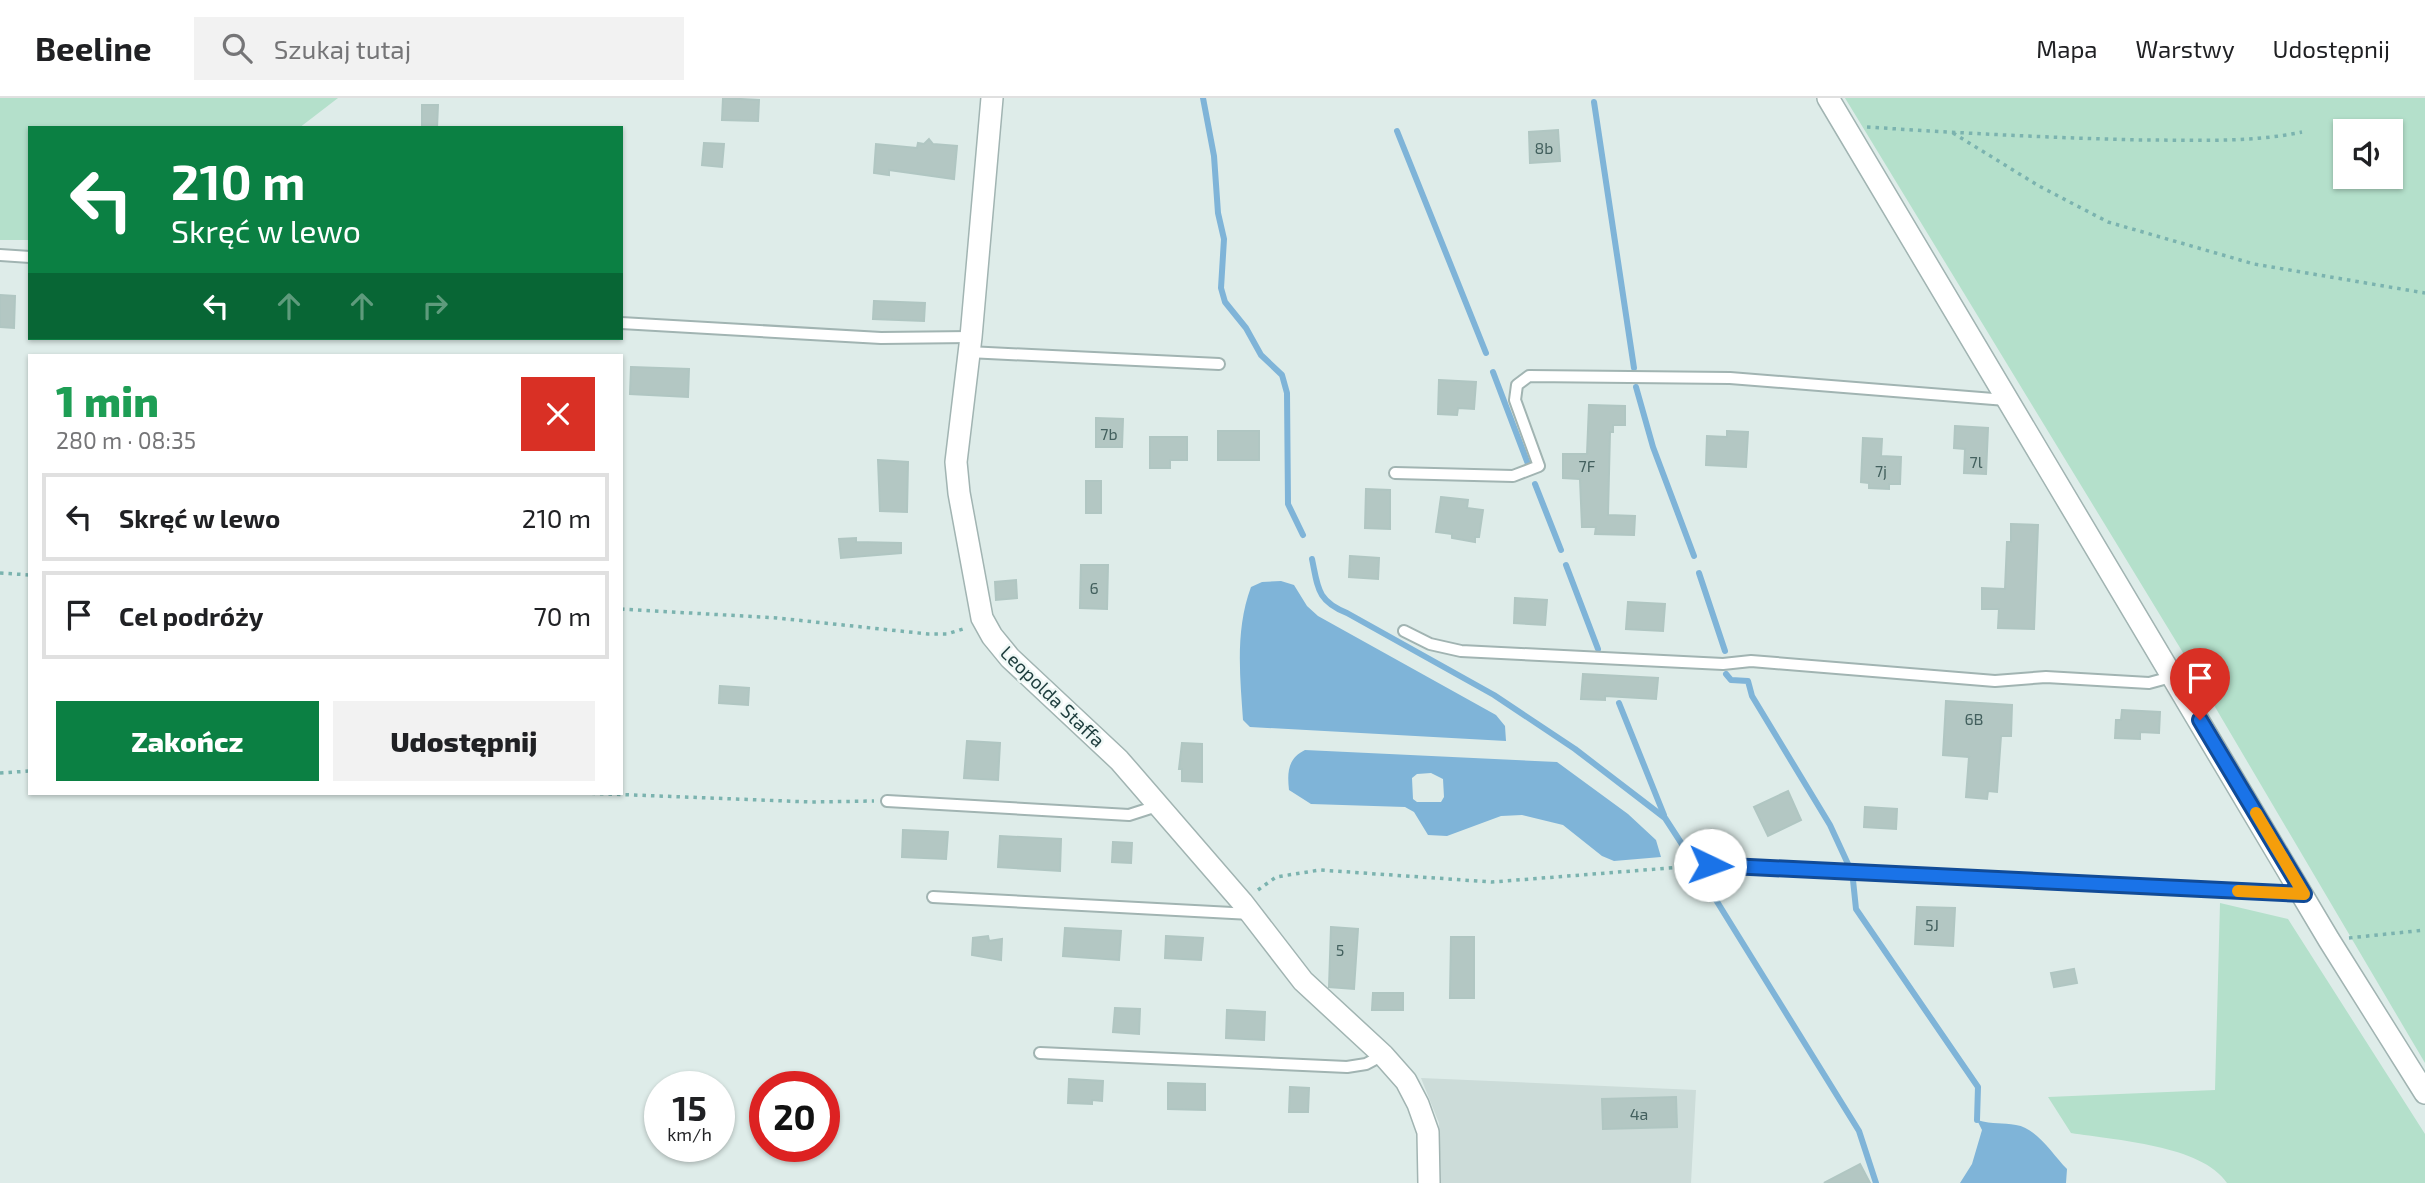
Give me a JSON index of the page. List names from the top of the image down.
{
  "streets": {
    "street": ["Leopolda Staffa"]
  },
  "house_numbers": [
    "8b",
    "7b",
    "7l",
    "7F",
    "7j",
    "6",
    "6B",
    "5J",
    "5",
    "4a"
  ],
  "page": {
    "header": "Beeline",
    "search": "Szukaj tutaj",
    "nav": ["Mapa", "Warstwy", "Udostępnij"],
    "turn": ["210 m", "Skręć w lewo"],
    "heading": ["1 min", "280 m · 08:35"],
    "list": [
      {
        "name": "Skręć w lewo",
        "value": "210 m"
      },
      {
        "name": "Cel podróży",
        "value": "70 m"
      }
    ],
    "buttons": ["Zakończ", "Udostępnij"],
    "speed": "15 km/h",
    "limit": "20"
  }
}
